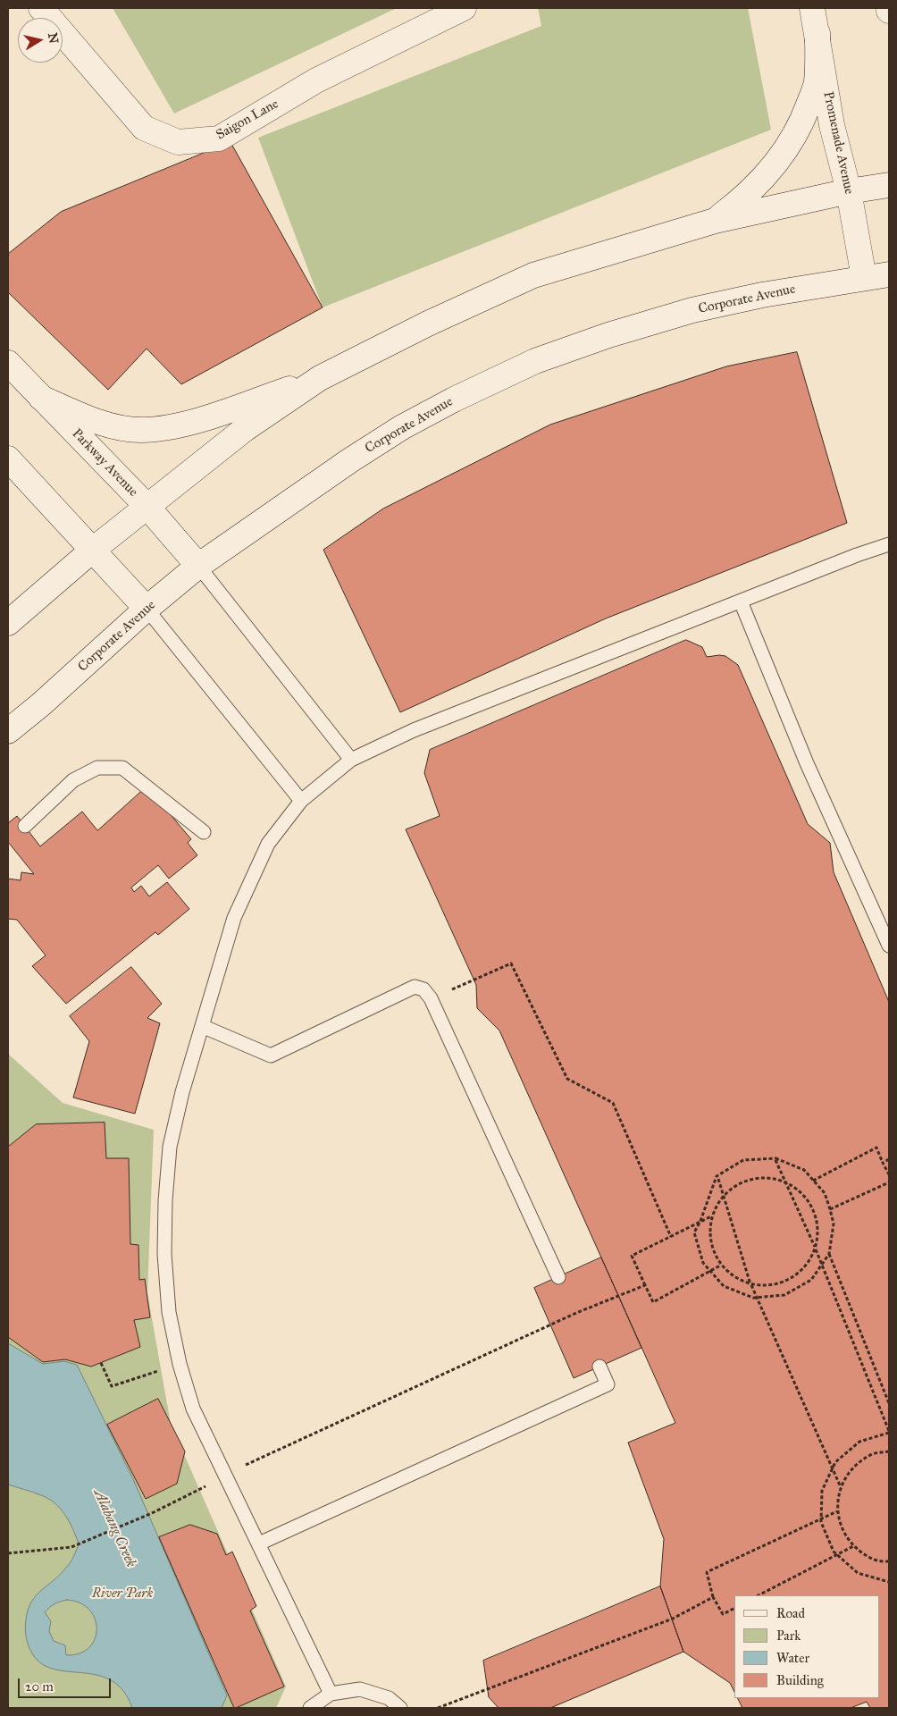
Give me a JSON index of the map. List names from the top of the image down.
{
  "streets": {
    "main road": [
      "Saigon Lane",
      "Promenade Avenue",
      "Corporate Avenue",
      "Parkway Avenue"
    ]
  },
  "crossings": [
    ["Promenade Avenue", "Corporate Avenue"],
    ["Corporate Avenue", "Parkway Avenue"]
  ],
  "water": ["Alabang Creek"],
  "parks": ["River Park"],
  "legend": [
    "Road",
    "Park",
    "Water",
    "Building"
  ],
  "scale_bar": "20 m",
  "north": "right"
}
